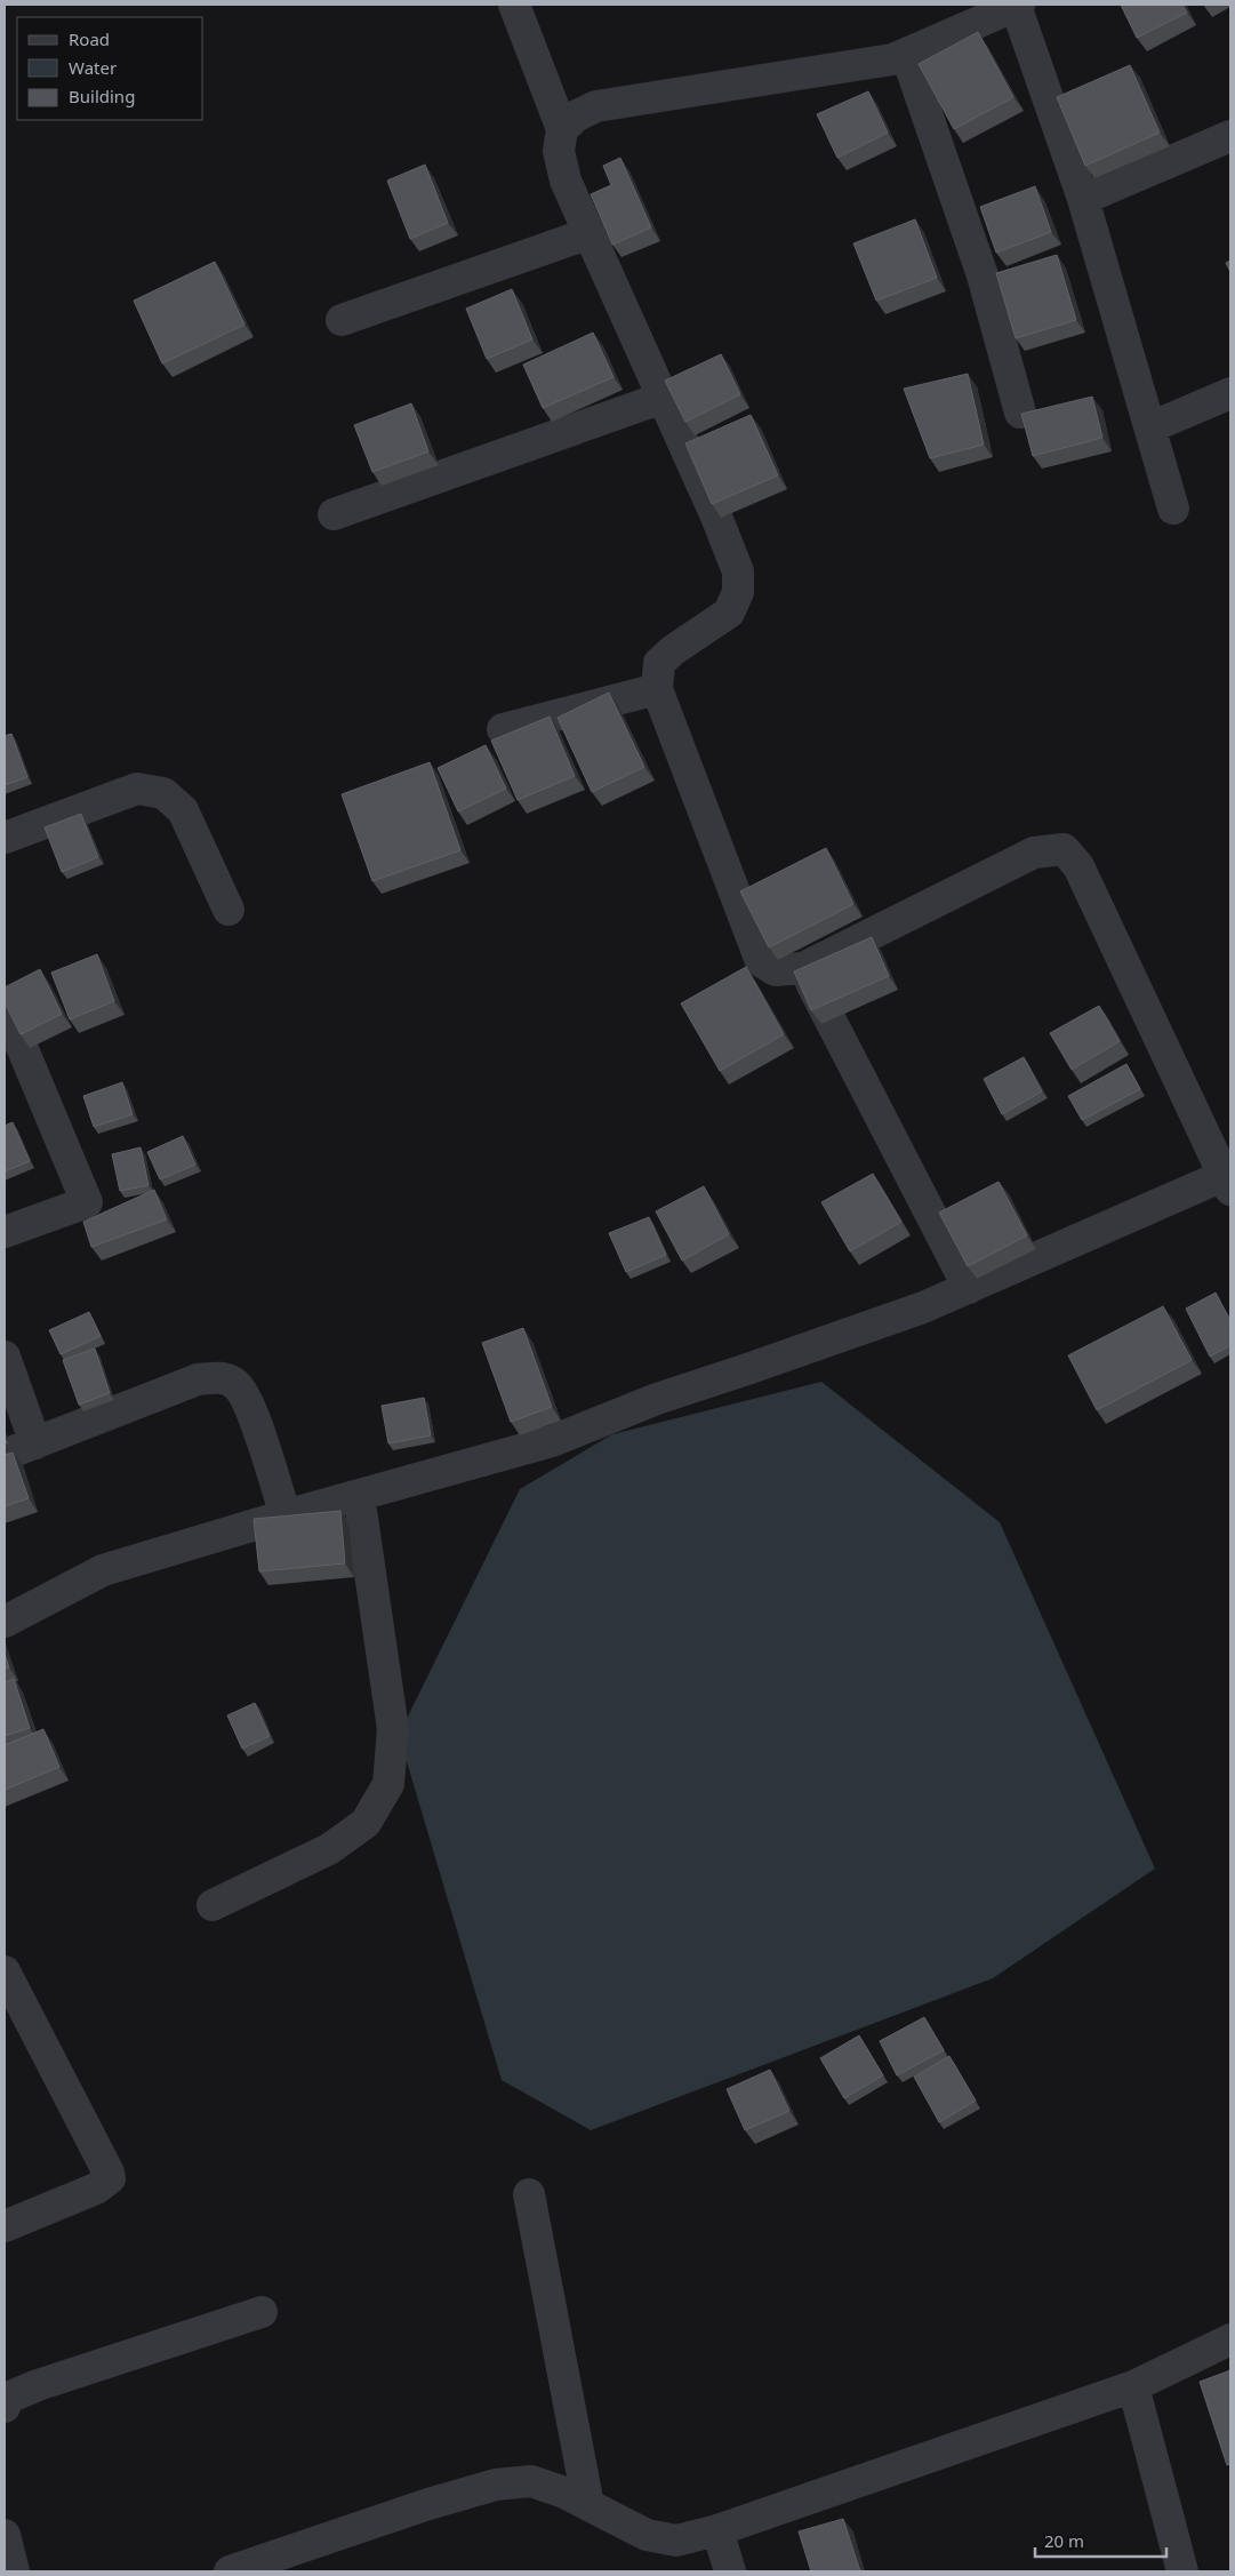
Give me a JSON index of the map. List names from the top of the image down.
{
  "legend": ["Road", "Water", "Building"],
  "scale_bar": "20 m"
}
